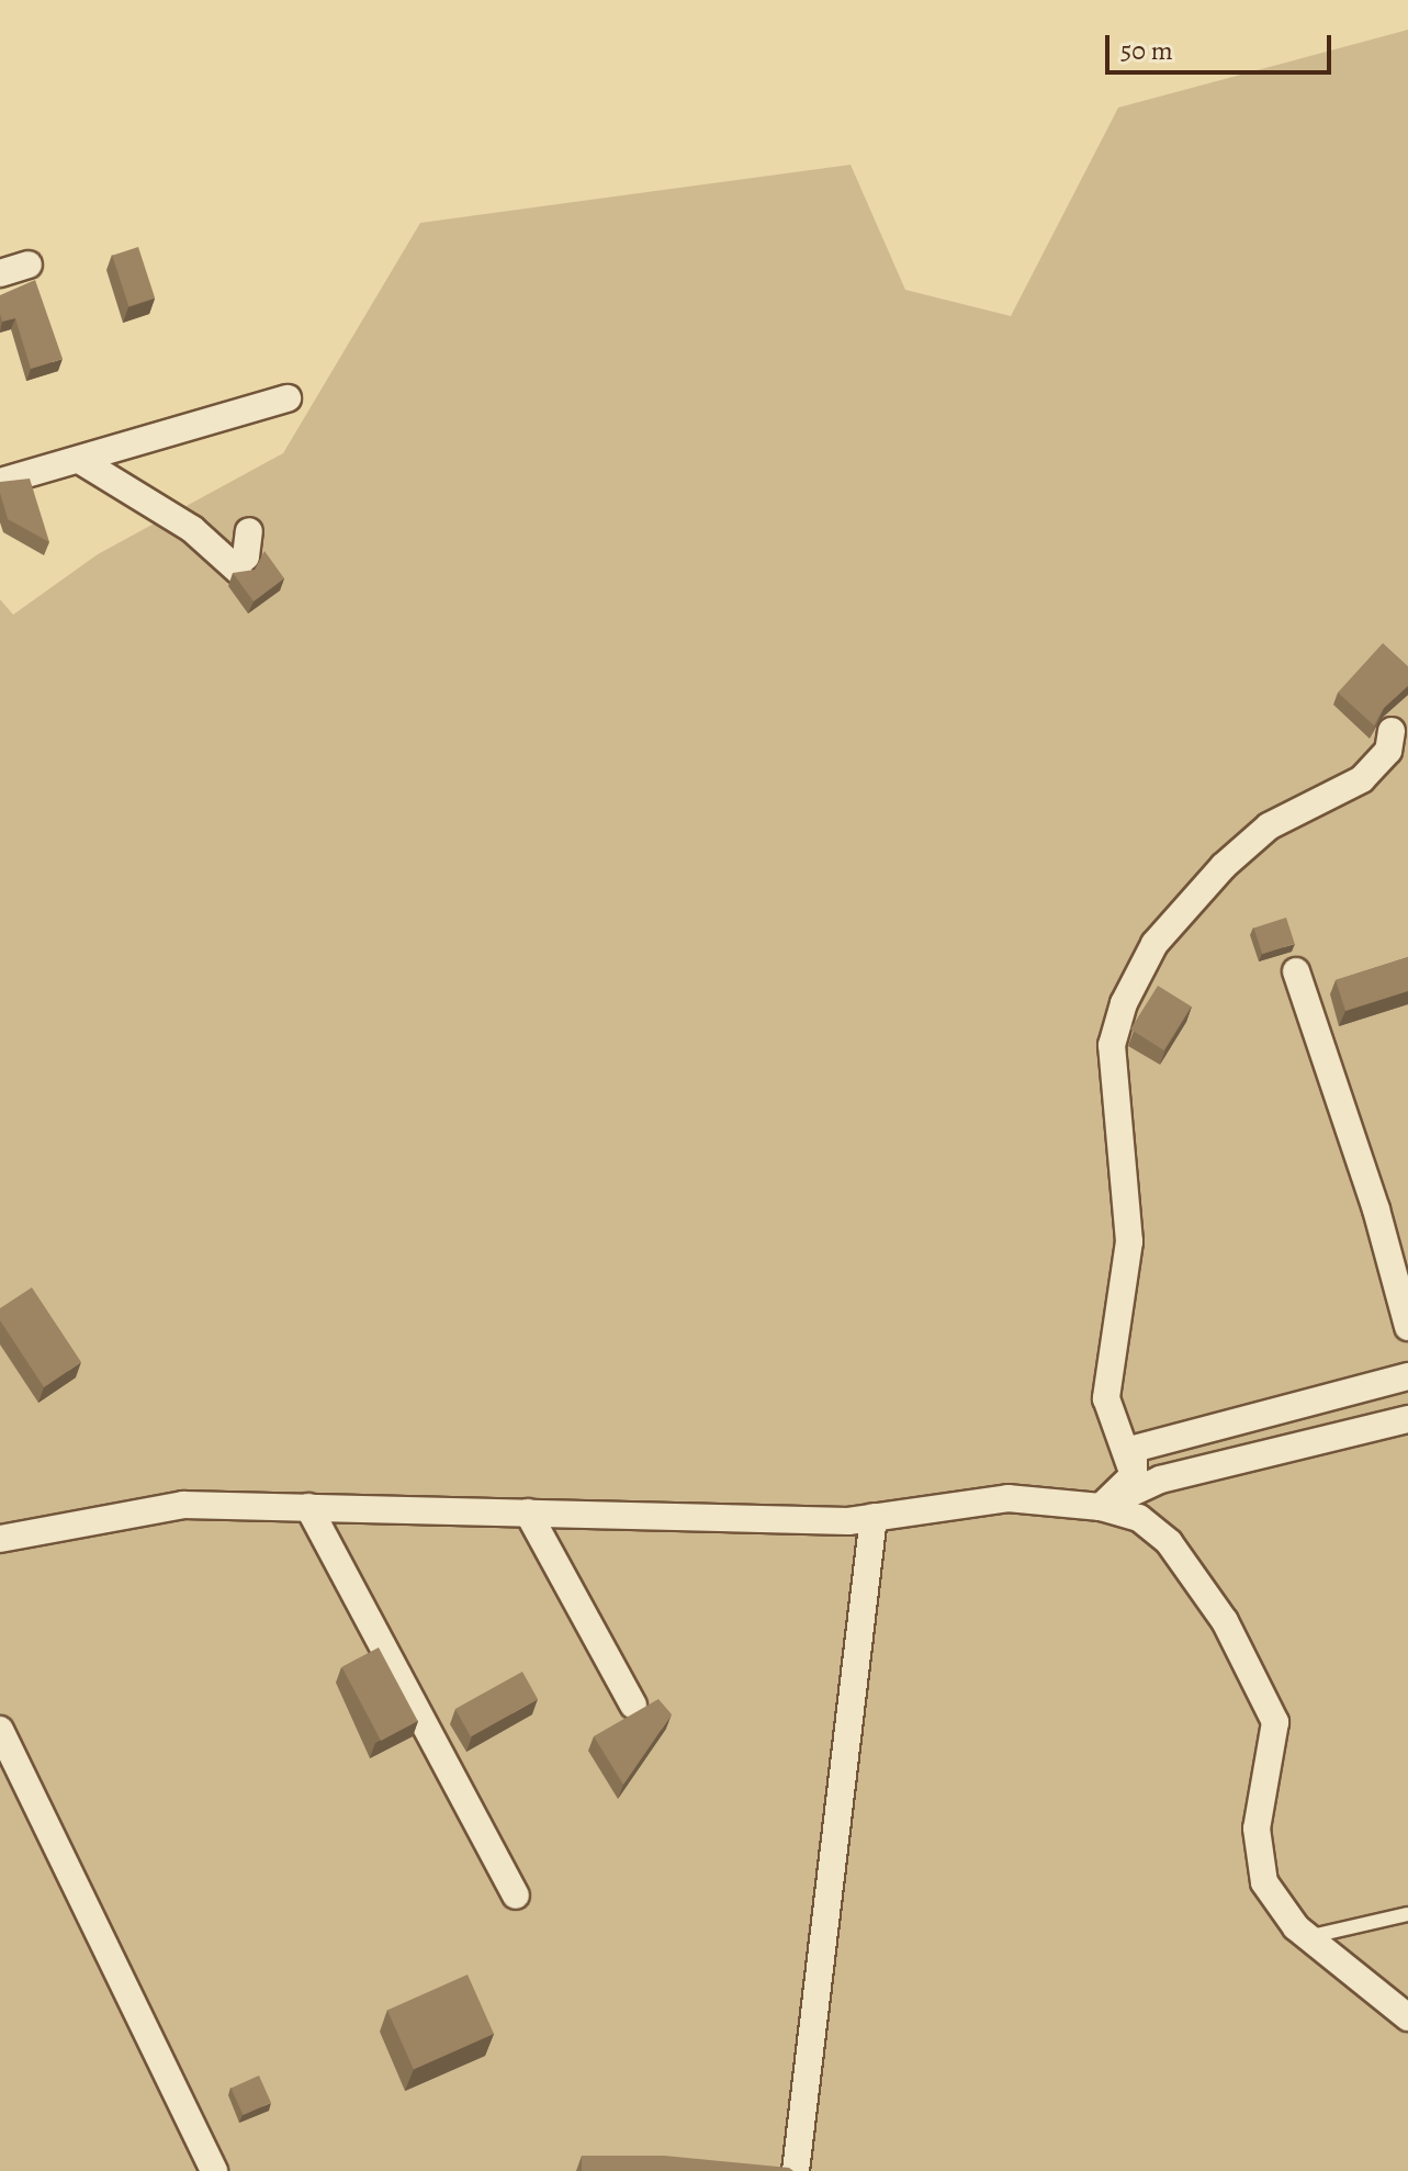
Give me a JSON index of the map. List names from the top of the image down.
{
  "scale_bar": "50 m"
}
